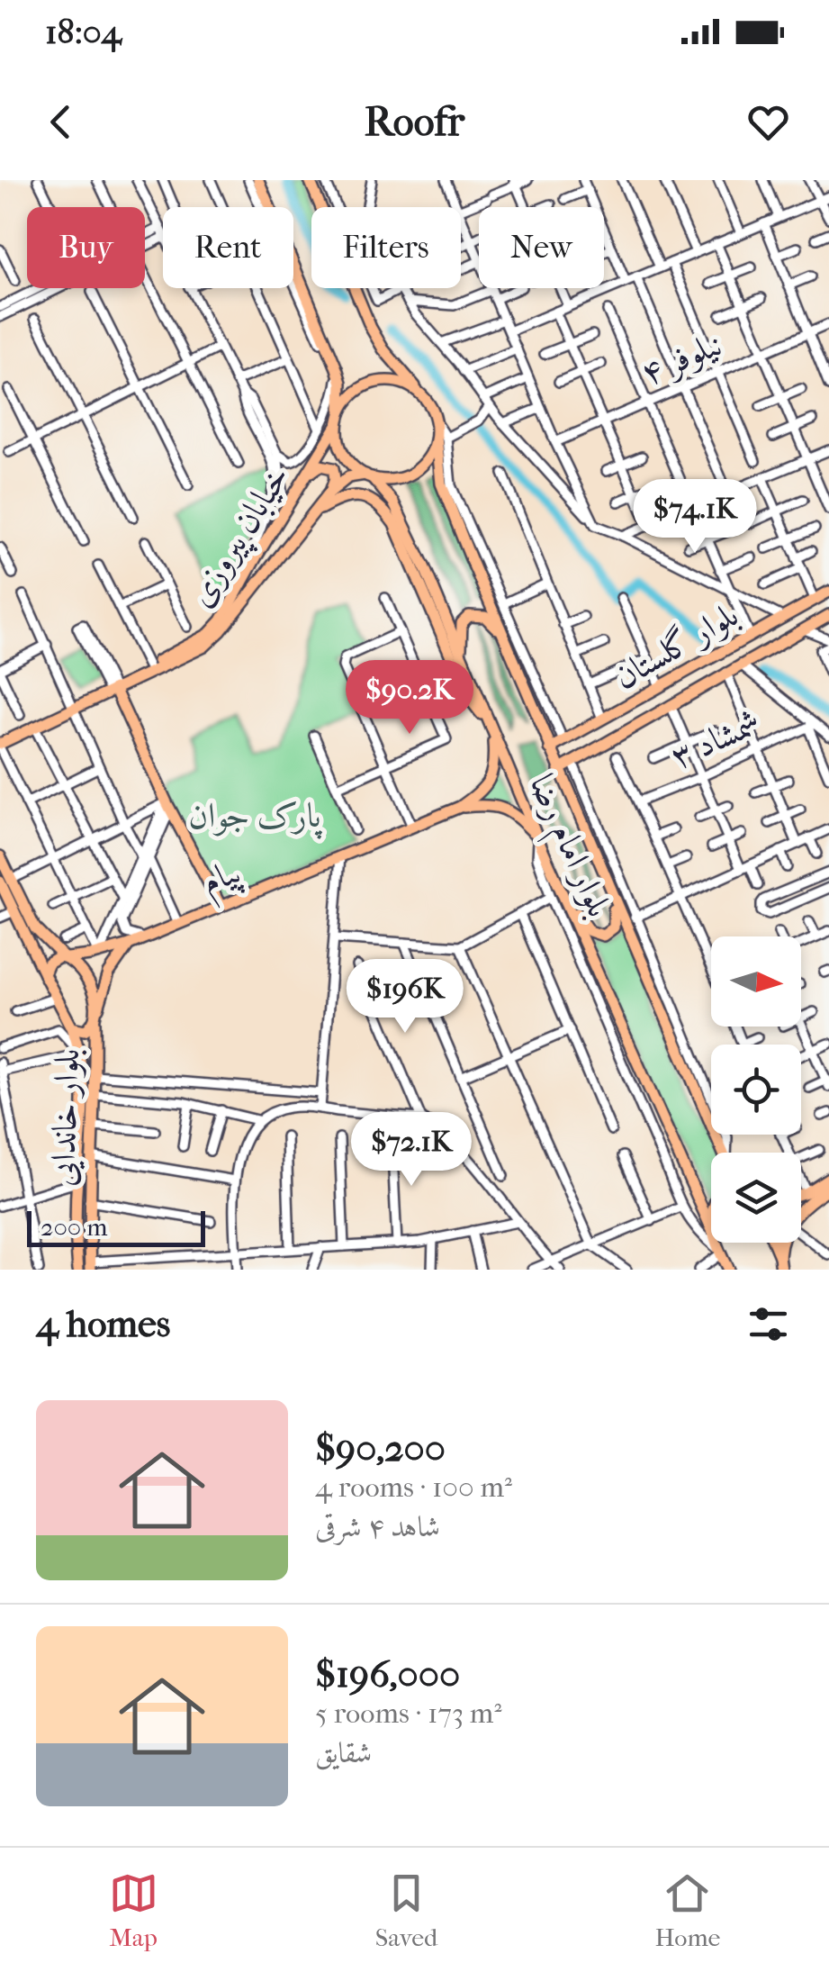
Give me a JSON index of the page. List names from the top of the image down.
{
  "streets": {
    "main road": [
      "خیابان پیروزی",
      "بلوار گلستان",
      "بلوار امام رضا",
      "پیام",
      "بلوار خاندایی"
    ],
    "street": ["نیلوفر ۴", "شمشاد ۳"]
  },
  "crossings": [
    ["خیابان پیروزی", "بلوار امام رضا"],
    ["بلوار گلستان", "بلوار امام رضا"]
  ],
  "parks": ["پارک جوان"],
  "scale_bar": "200 m",
  "north": "right",
  "page": {
    "status": "18:04",
    "header": "Roofr",
    "chip": [
      "Buy",
      "Rent",
      "Filters",
      "New"
    ],
    "price": [
      "$74.1K",
      "$90.2K",
      "$196K",
      "$72.1K"
    ],
    "scale": "200 m",
    "heading": "4 homes",
    "list": [
      {
        "name": "$90,200",
        "note": "4 rooms · 100 m² · شاهد ۴ شرقی"
      },
      {
        "name": "$196,000",
        "note": "5 rooms · 173 m² · شقایق"
      }
    ],
    "tabs": ["Map", "Saved", "Home"]
  }
}
